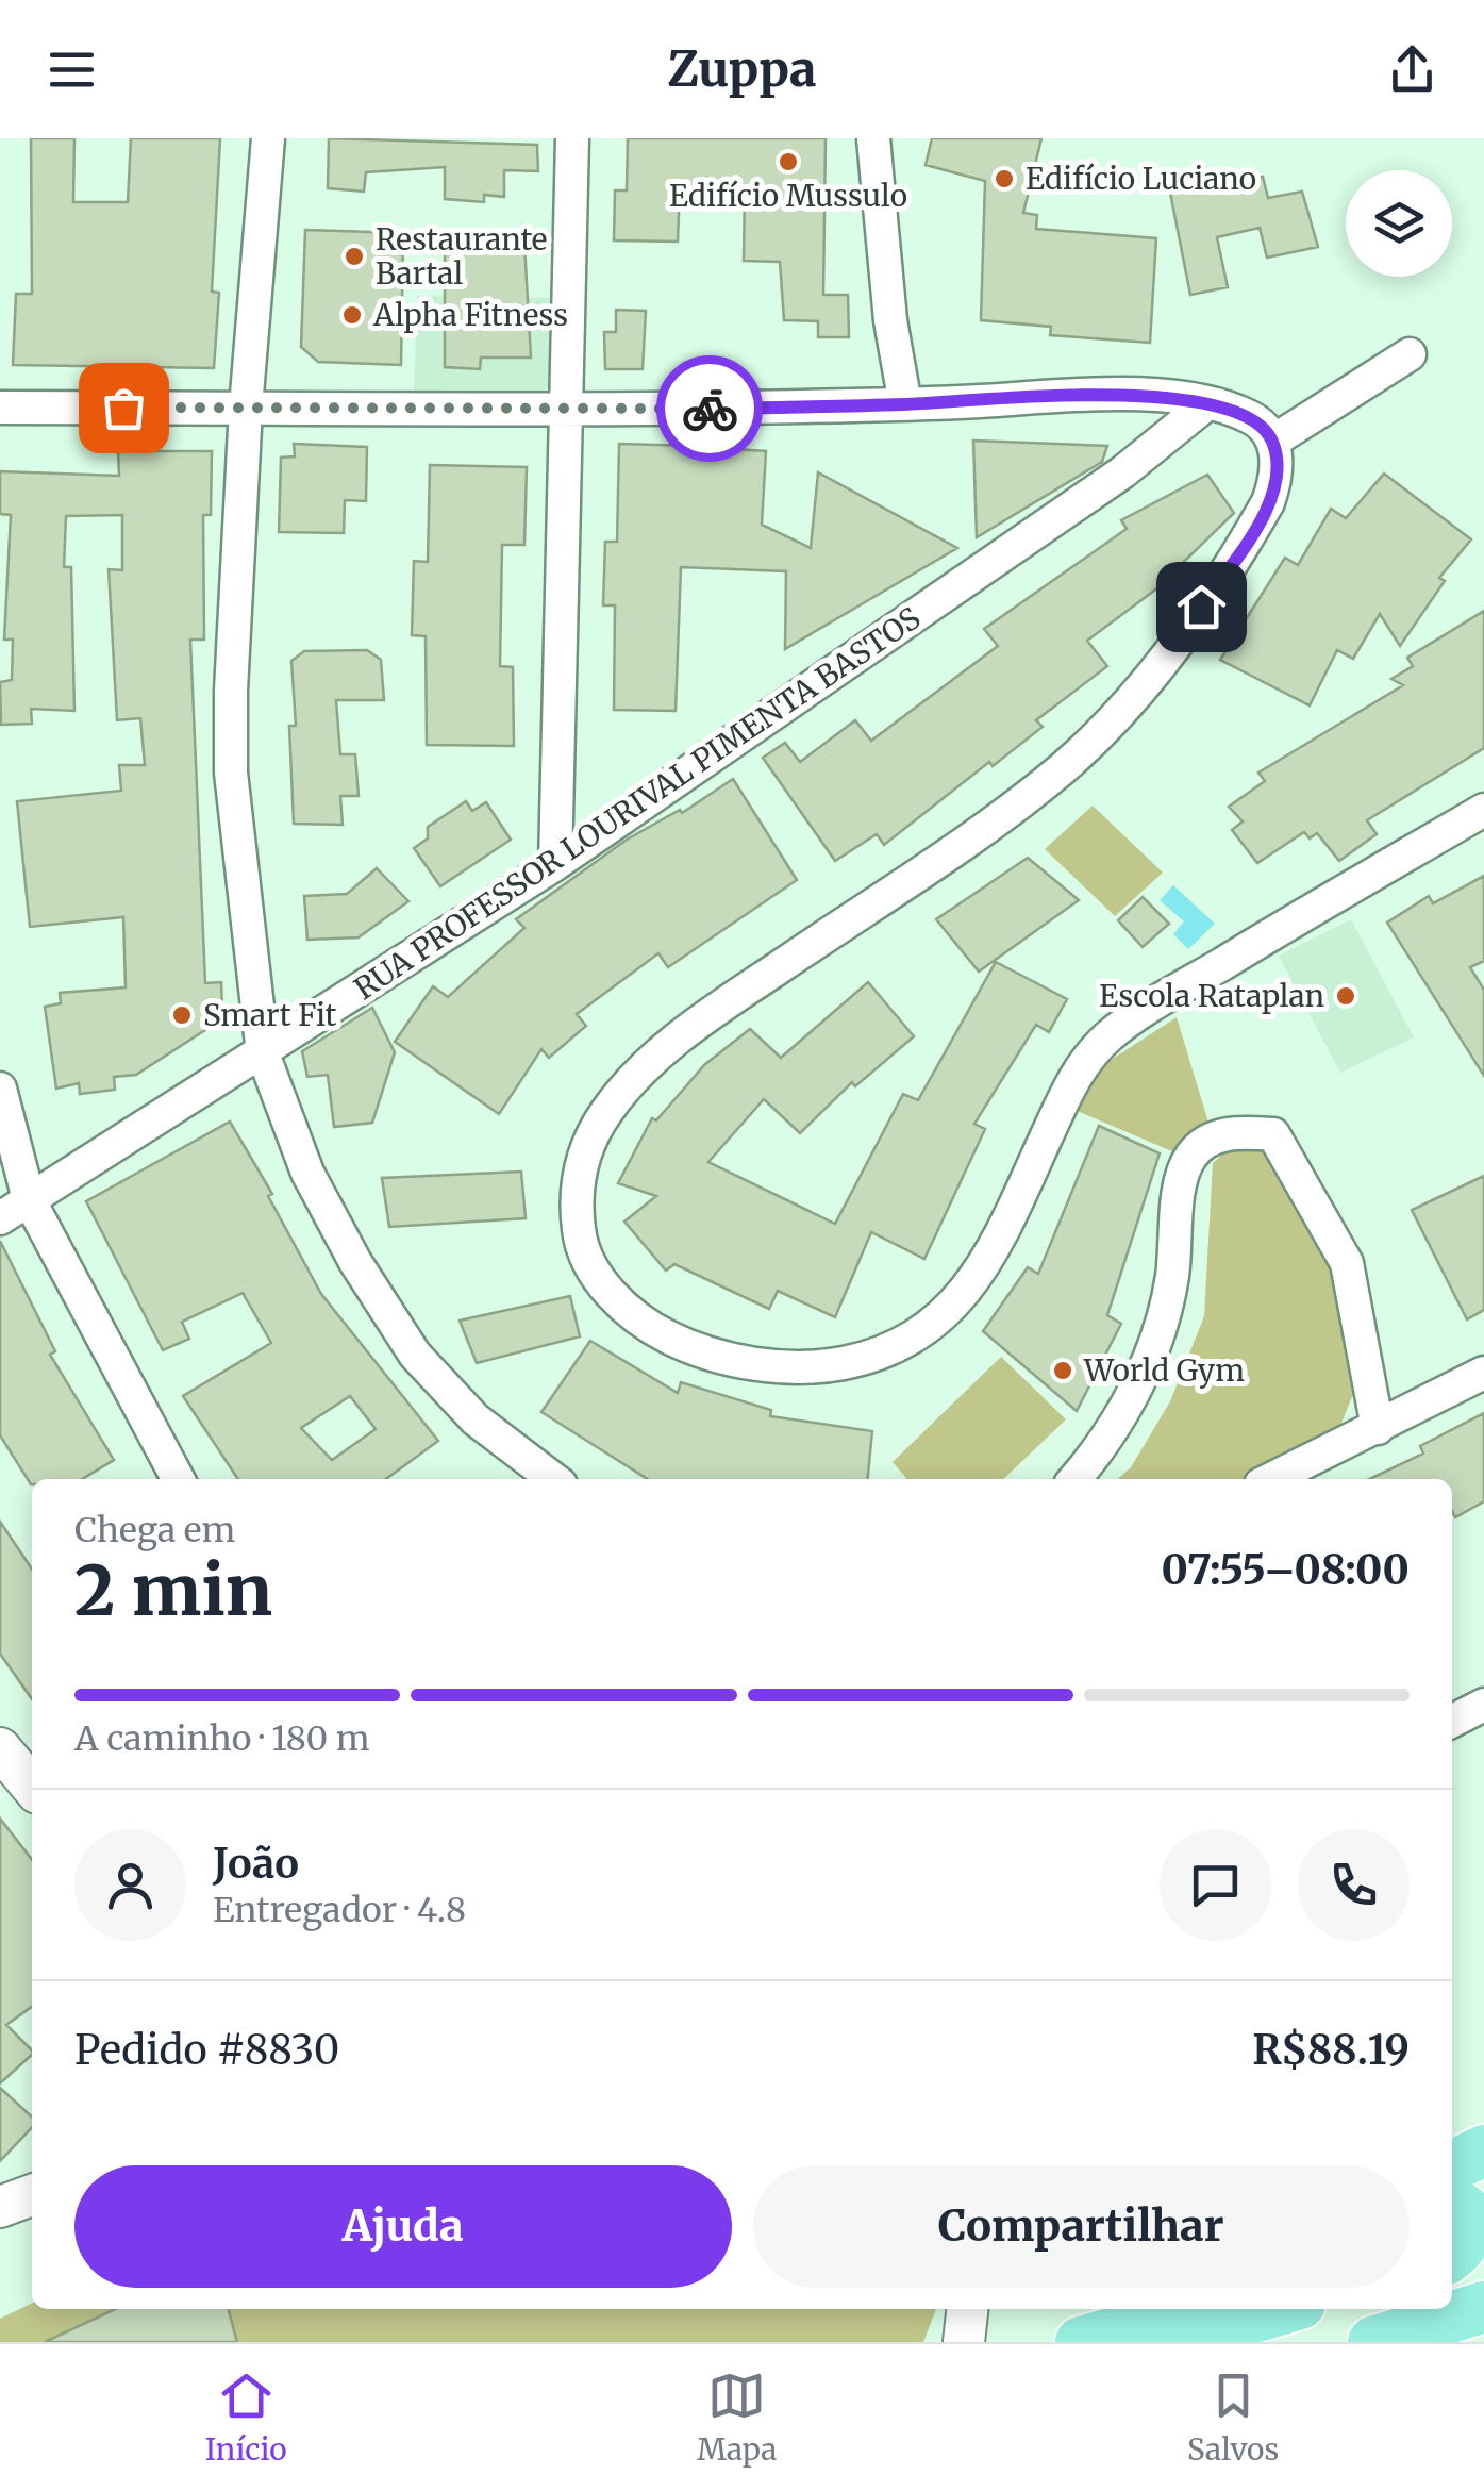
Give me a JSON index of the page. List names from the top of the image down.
{
  "streets": {
    "street": ["RUA PROFESSOR LOURIVAL PIMENTA BASTOS"]
  },
  "places": [
    "Edifício Mussulo",
    "Edifício Luciano",
    "Restaurante Bartal",
    "Alpha Fitness",
    "Escola Rataplan",
    "Smart Fit",
    "World Gym"
  ],
  "page": {
    "header": "Zuppa",
    "heading": ["2 min", "Chega em", "07:55–08:00"],
    "panel": [
      "João",
      "Entregador · 4.8",
      "Pedido #8830",
      "R$88.19"
    ],
    "bar": "A caminho · 180 m",
    "buttons": ["Ajuda", "Compartilhar"],
    "tabs": ["Início", "Mapa", "Salvos"]
  }
}
